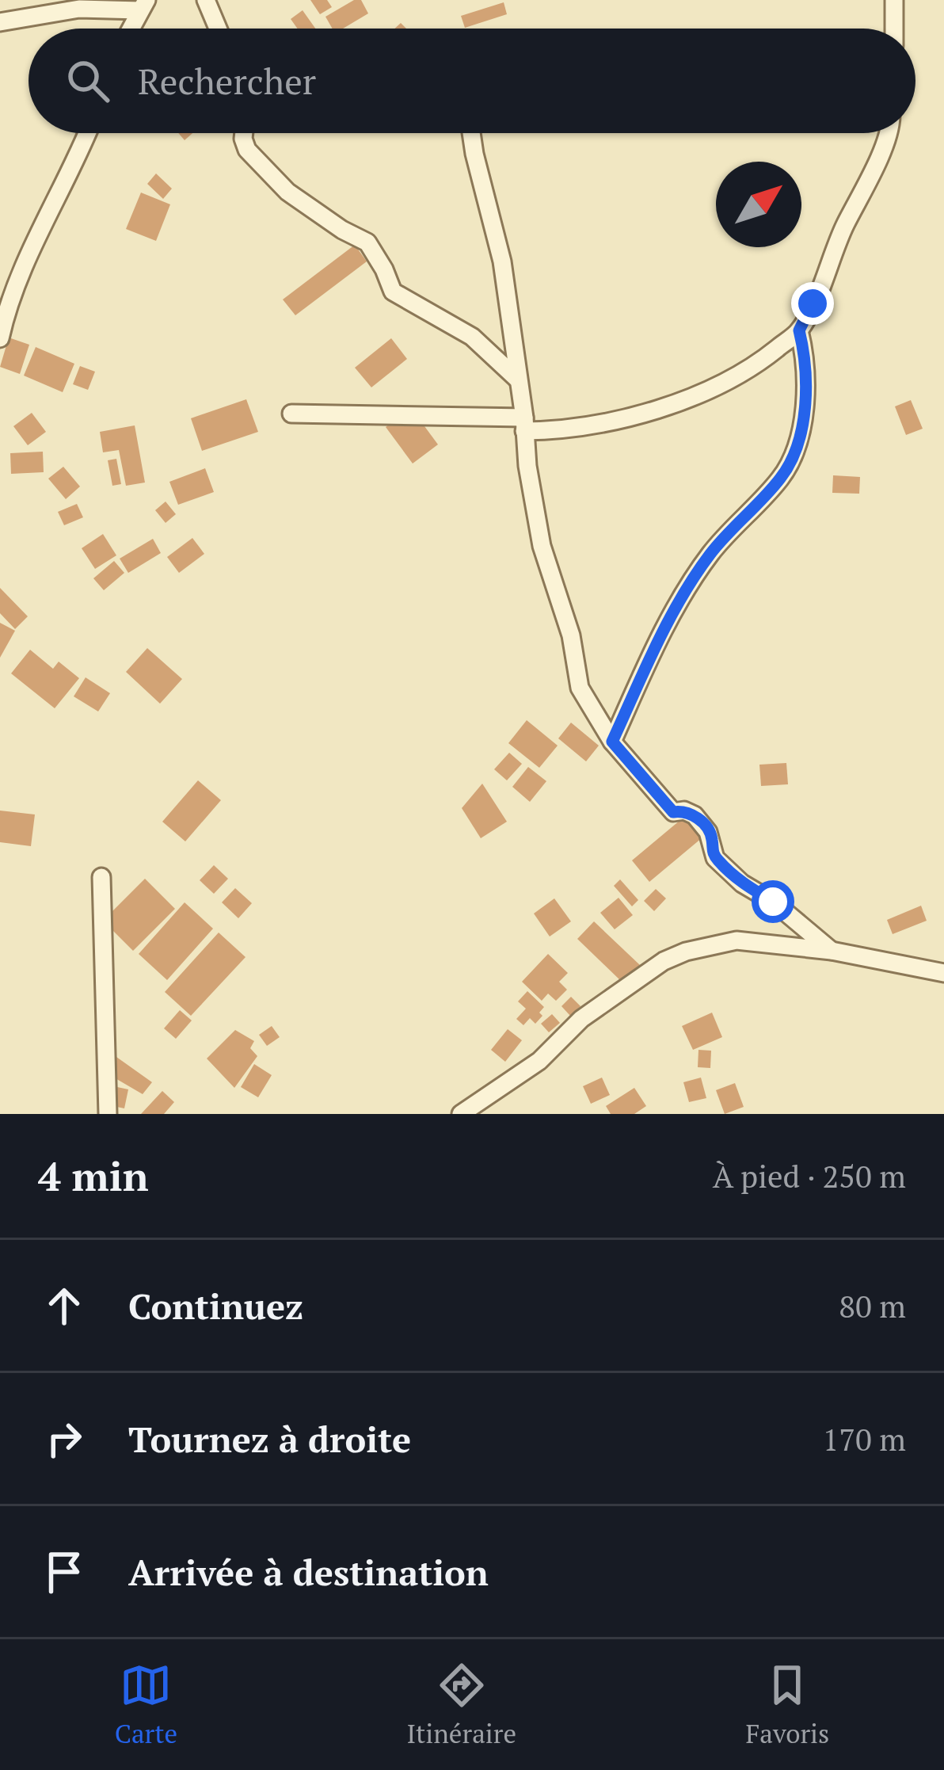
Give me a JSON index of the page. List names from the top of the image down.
{
  "north": "top right",
  "page": {
    "search": "Rechercher",
    "heading": ["4 min", "À pied · 250 m"],
    "list": [
      ["Continuez", "80 m"],
      ["Tournez à droite", "170 m"],
      "Arrivée à destination"
    ],
    "nav": ["Carte", "Itinéraire", "Favoris"]
  }
}
